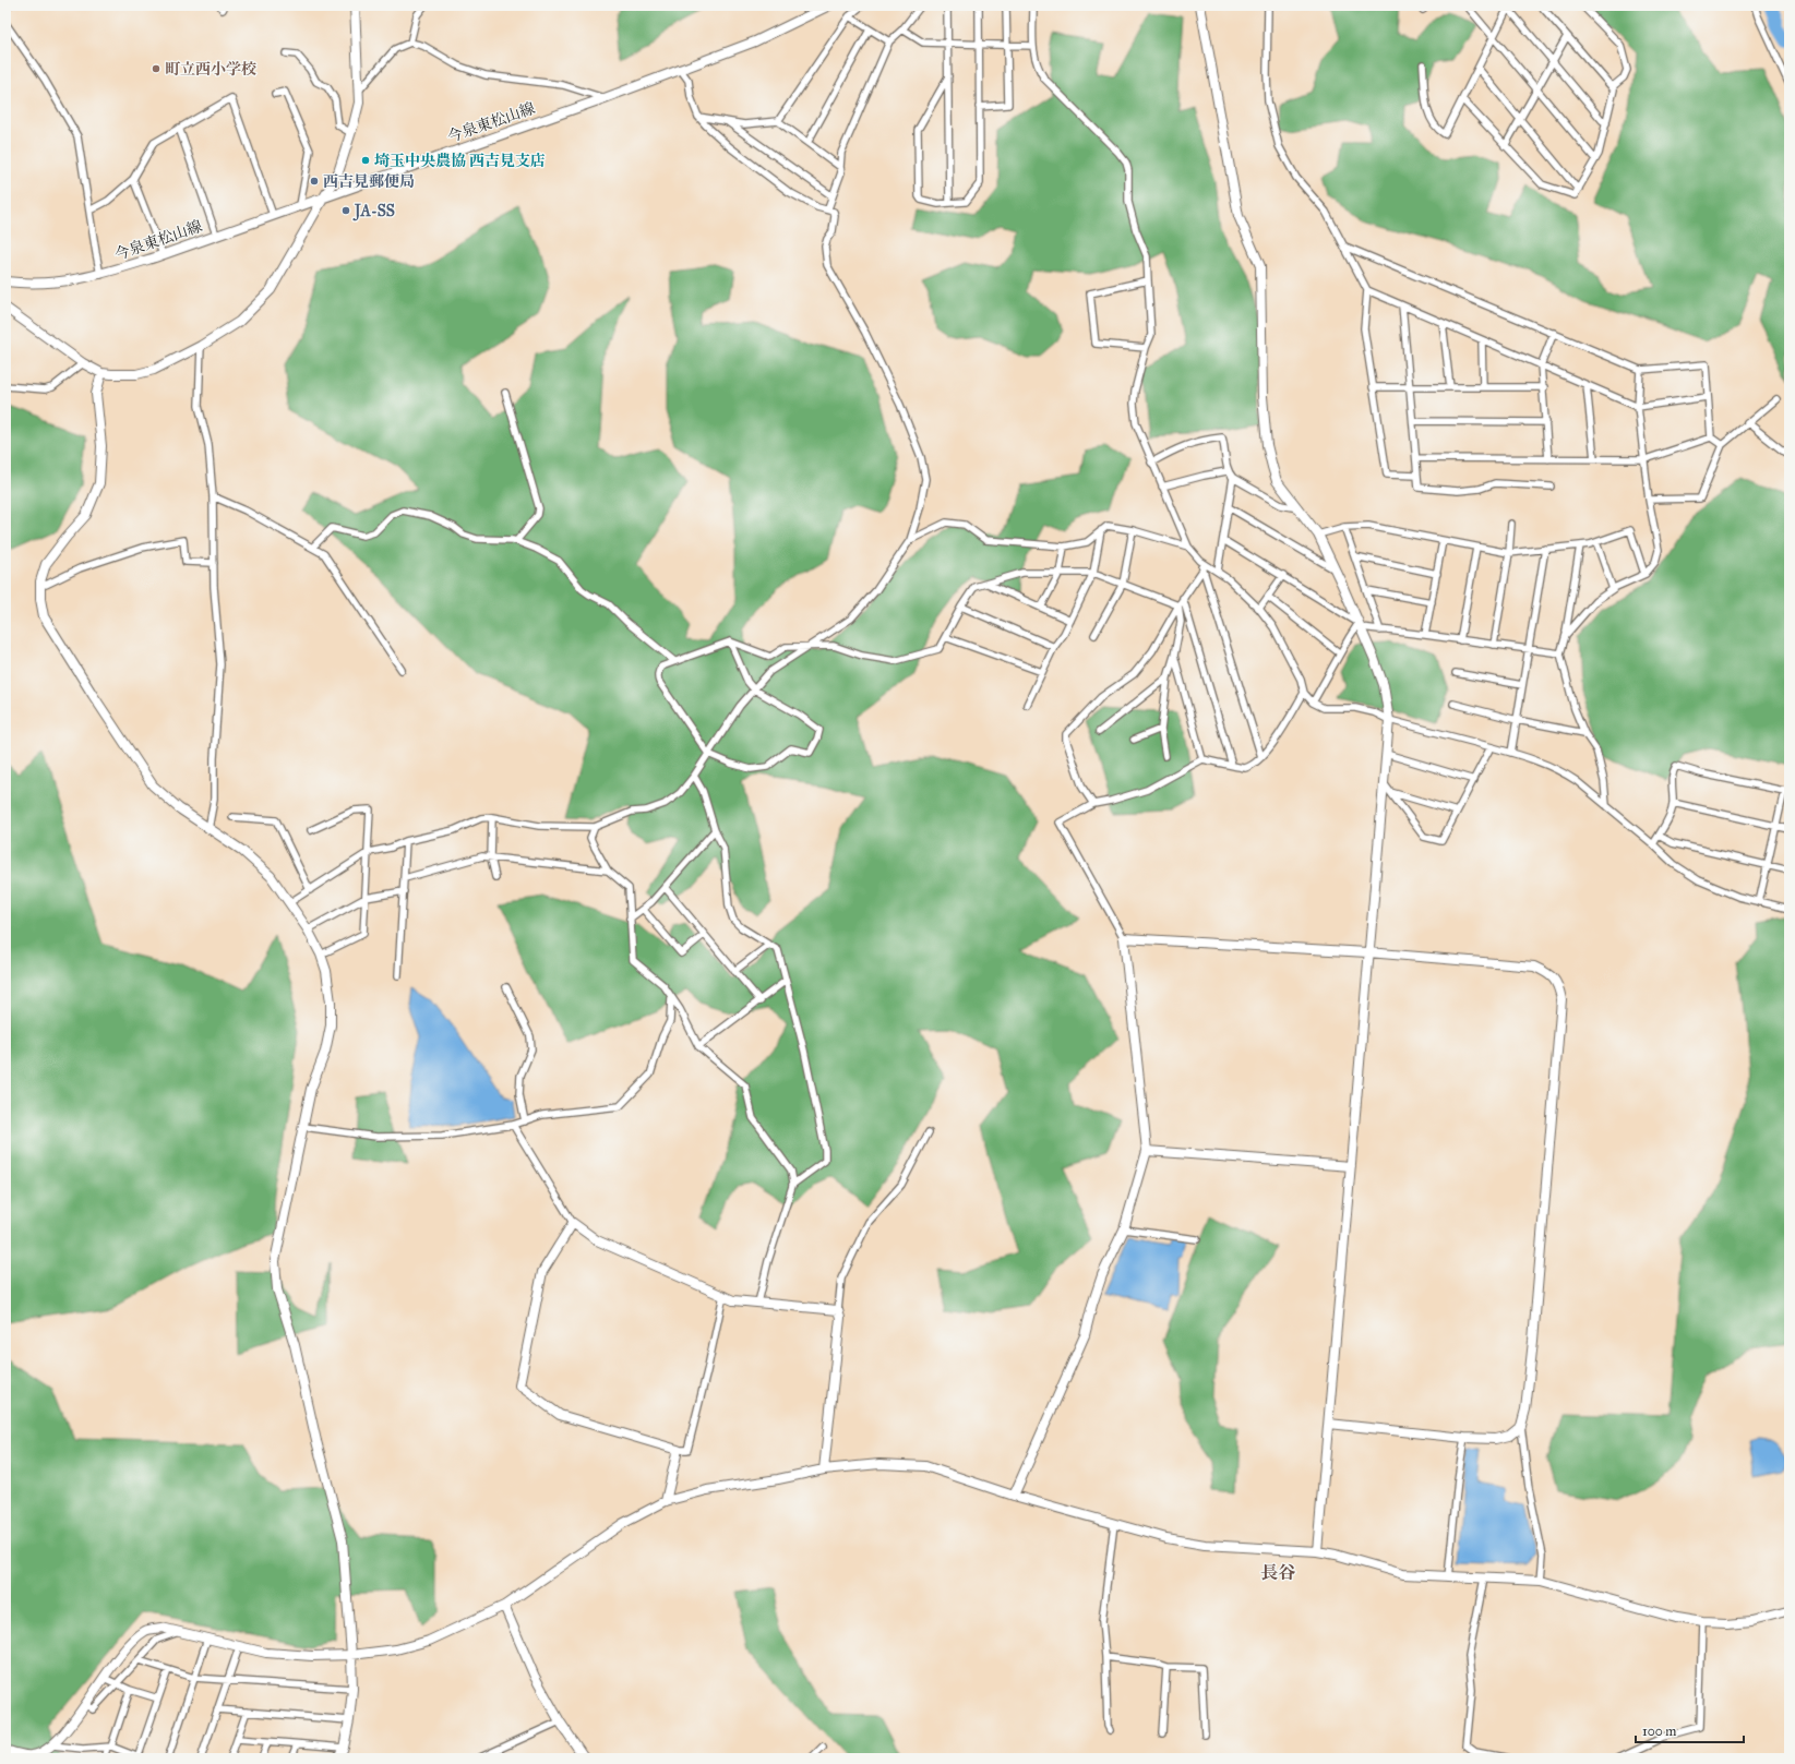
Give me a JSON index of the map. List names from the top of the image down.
{
  "streets": {
    "street": ["今泉東松山線"]
  },
  "districts": ["長谷"],
  "places": [
    "町立西小学校",
    "埼玉中央農協 西吉見支店",
    "西吉見郵便局",
    "JA-SS"
  ],
  "scale_bar": "100 m"
}
